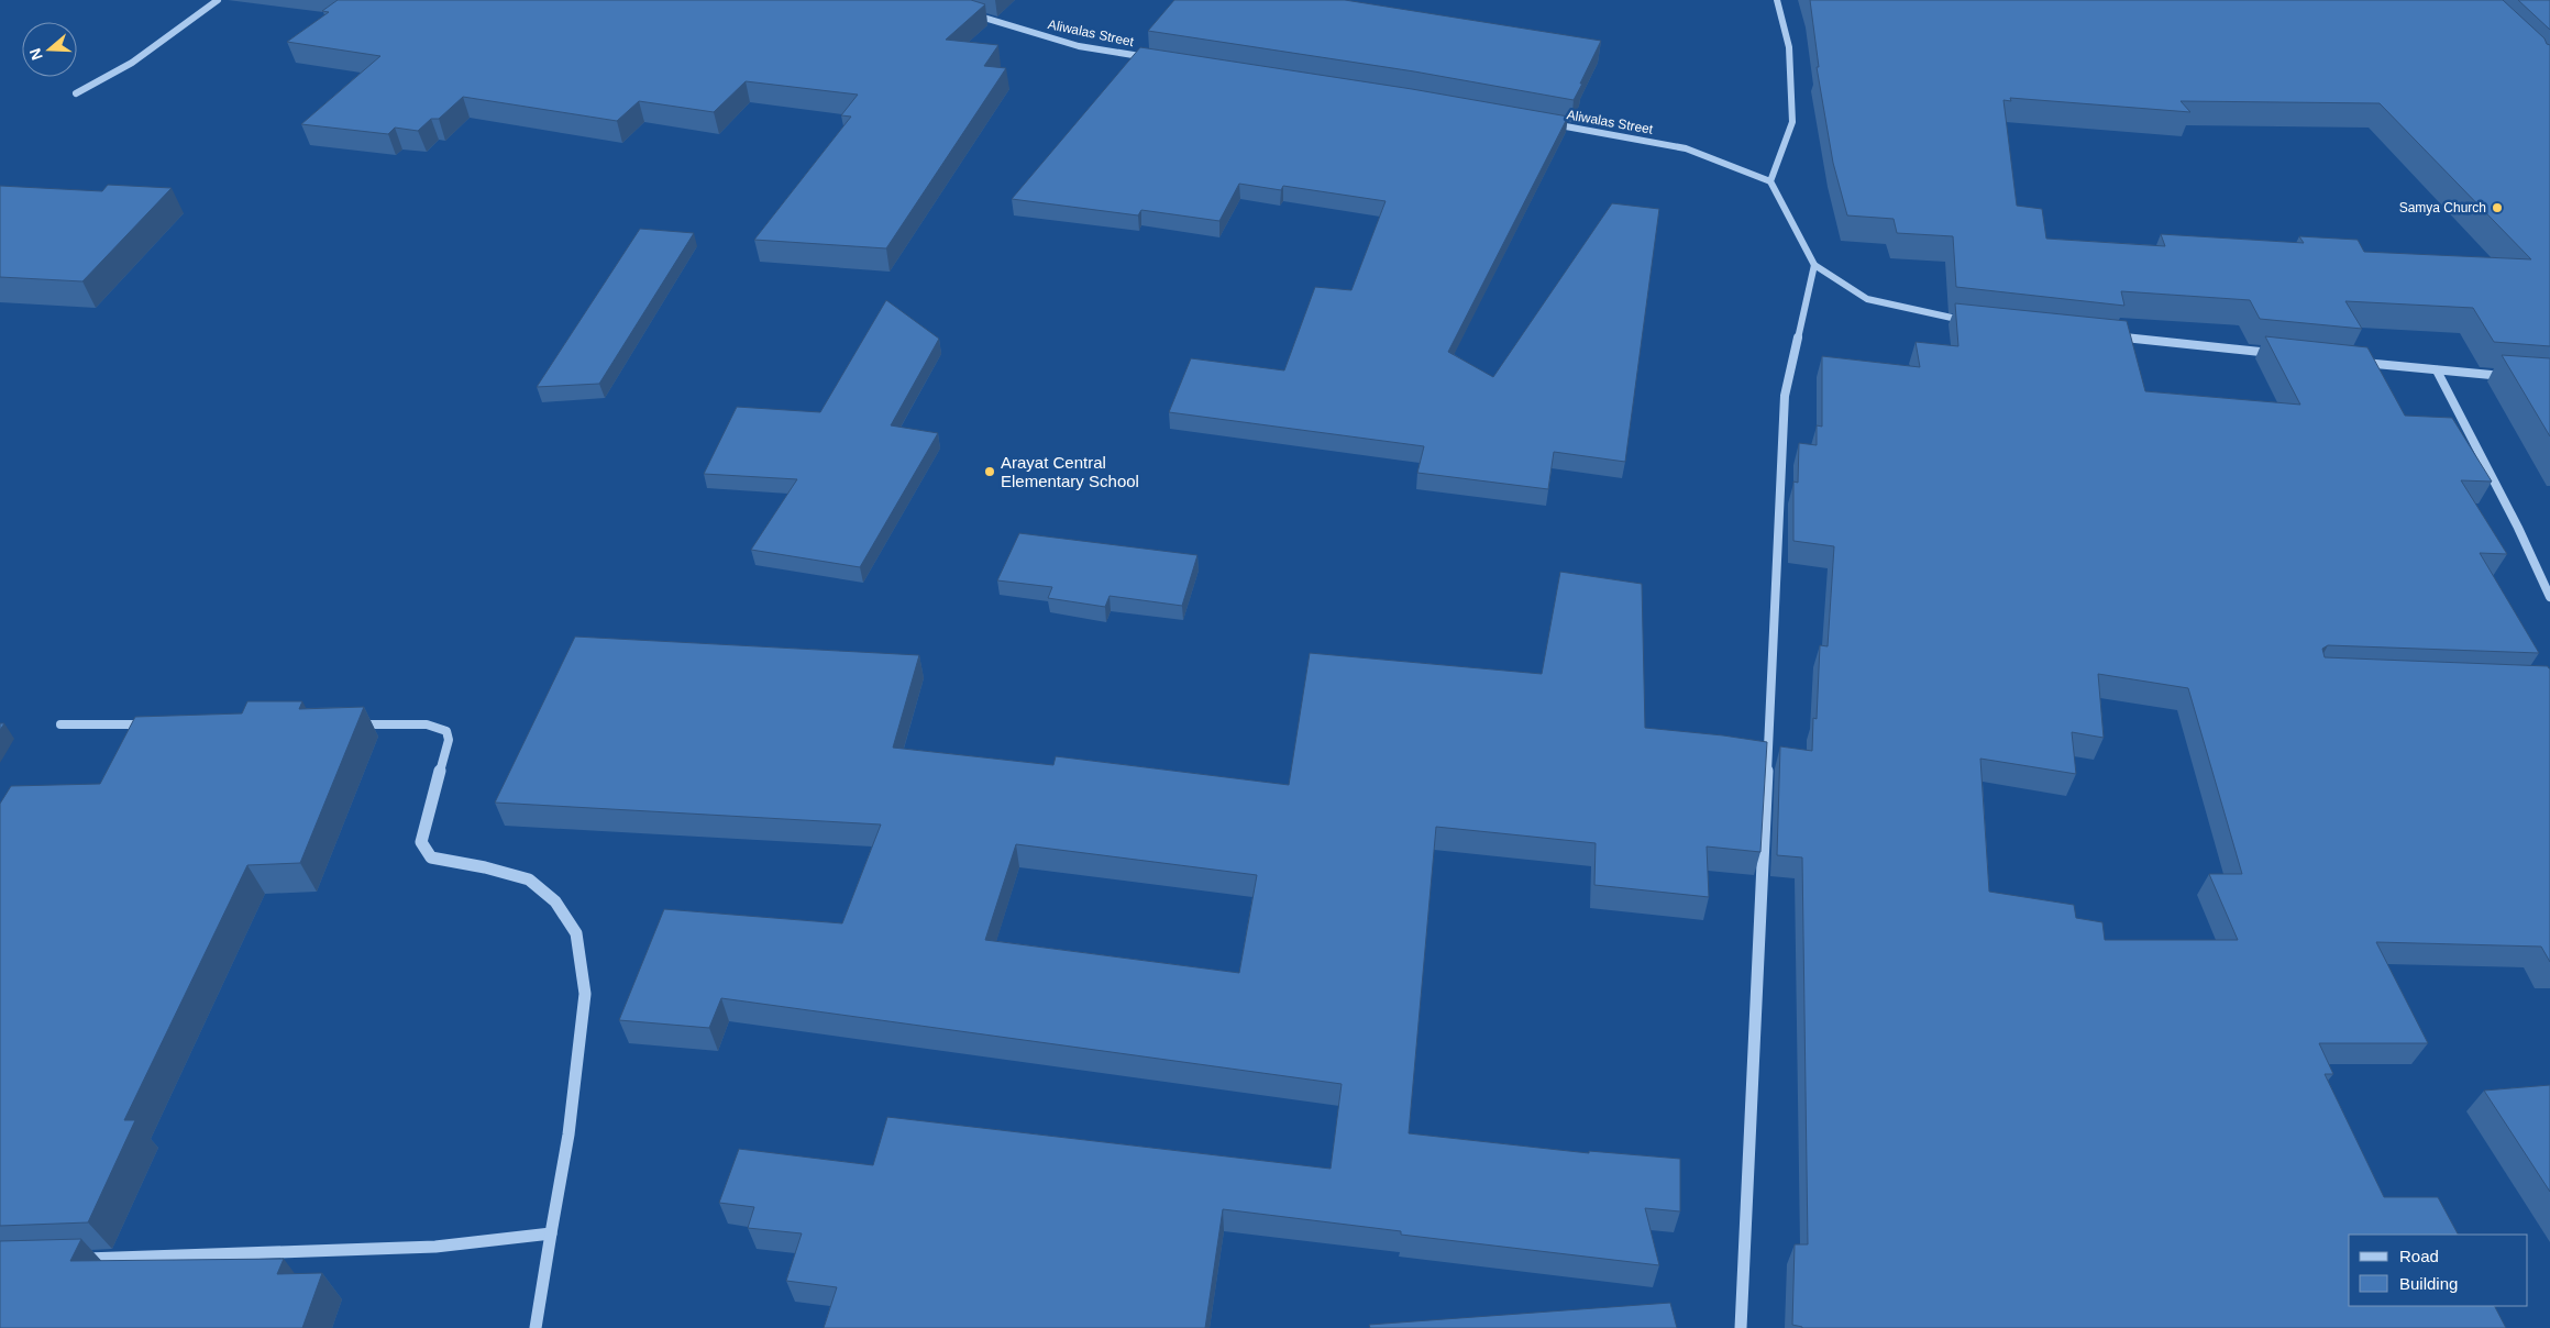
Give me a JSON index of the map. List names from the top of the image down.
{
  "streets": {
    "street": ["Aliwalas Street"]
  },
  "places": ["Samya Church", "Arayat Central Elementary School"],
  "legend": ["Road", "Building"],
  "north": "left"
}
